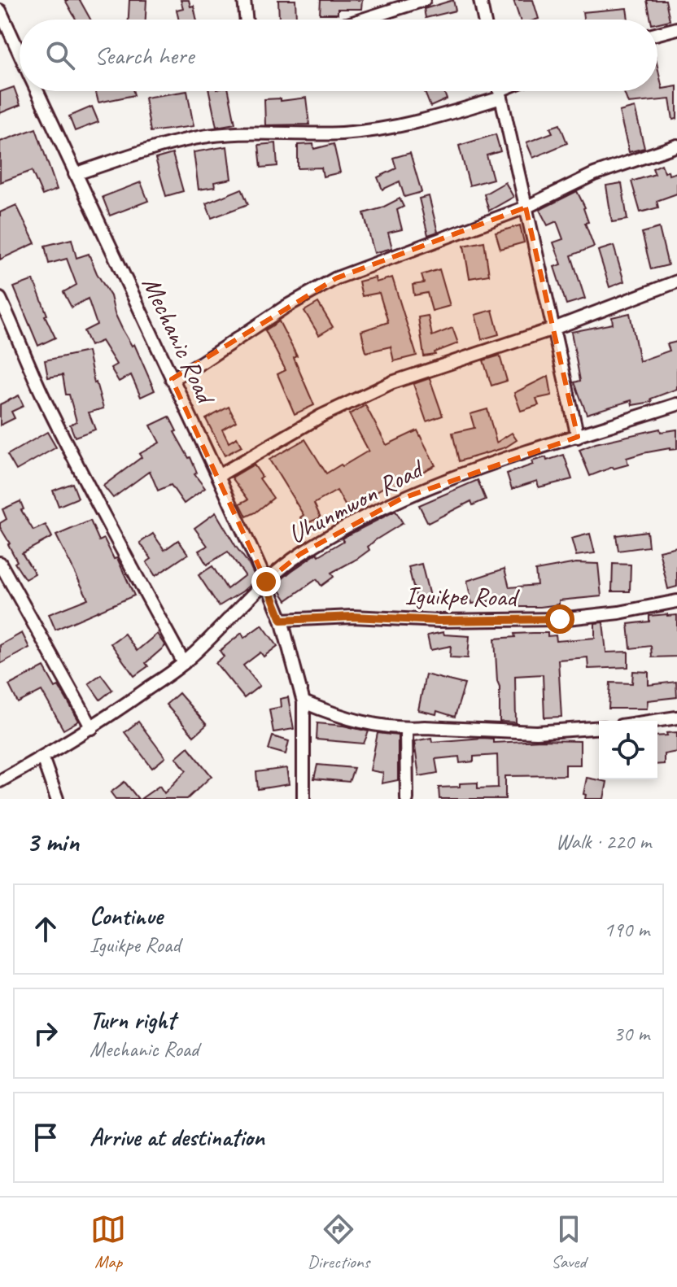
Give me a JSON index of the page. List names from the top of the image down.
{
  "streets": {
    "street": ["Mechanic Road", "Uhunmwon Road", "Iguikpe Road"]
  },
  "crossings": [
    ["Mechanic Road", "Uhunmwon Road"],
    ["Mechanic Road", "Iguikpe Road"]
  ],
  "page": {
    "search": "Search here",
    "heading": ["3 min", "Walk · 220 m"],
    "list": [
      ["Continue", "Iguikpe Road", "190 m"],
      ["Turn right", "Mechanic Road", "30 m"],
      "Arrive at destination"
    ],
    "nav": ["Map", "Directions", "Saved"]
  }
}
